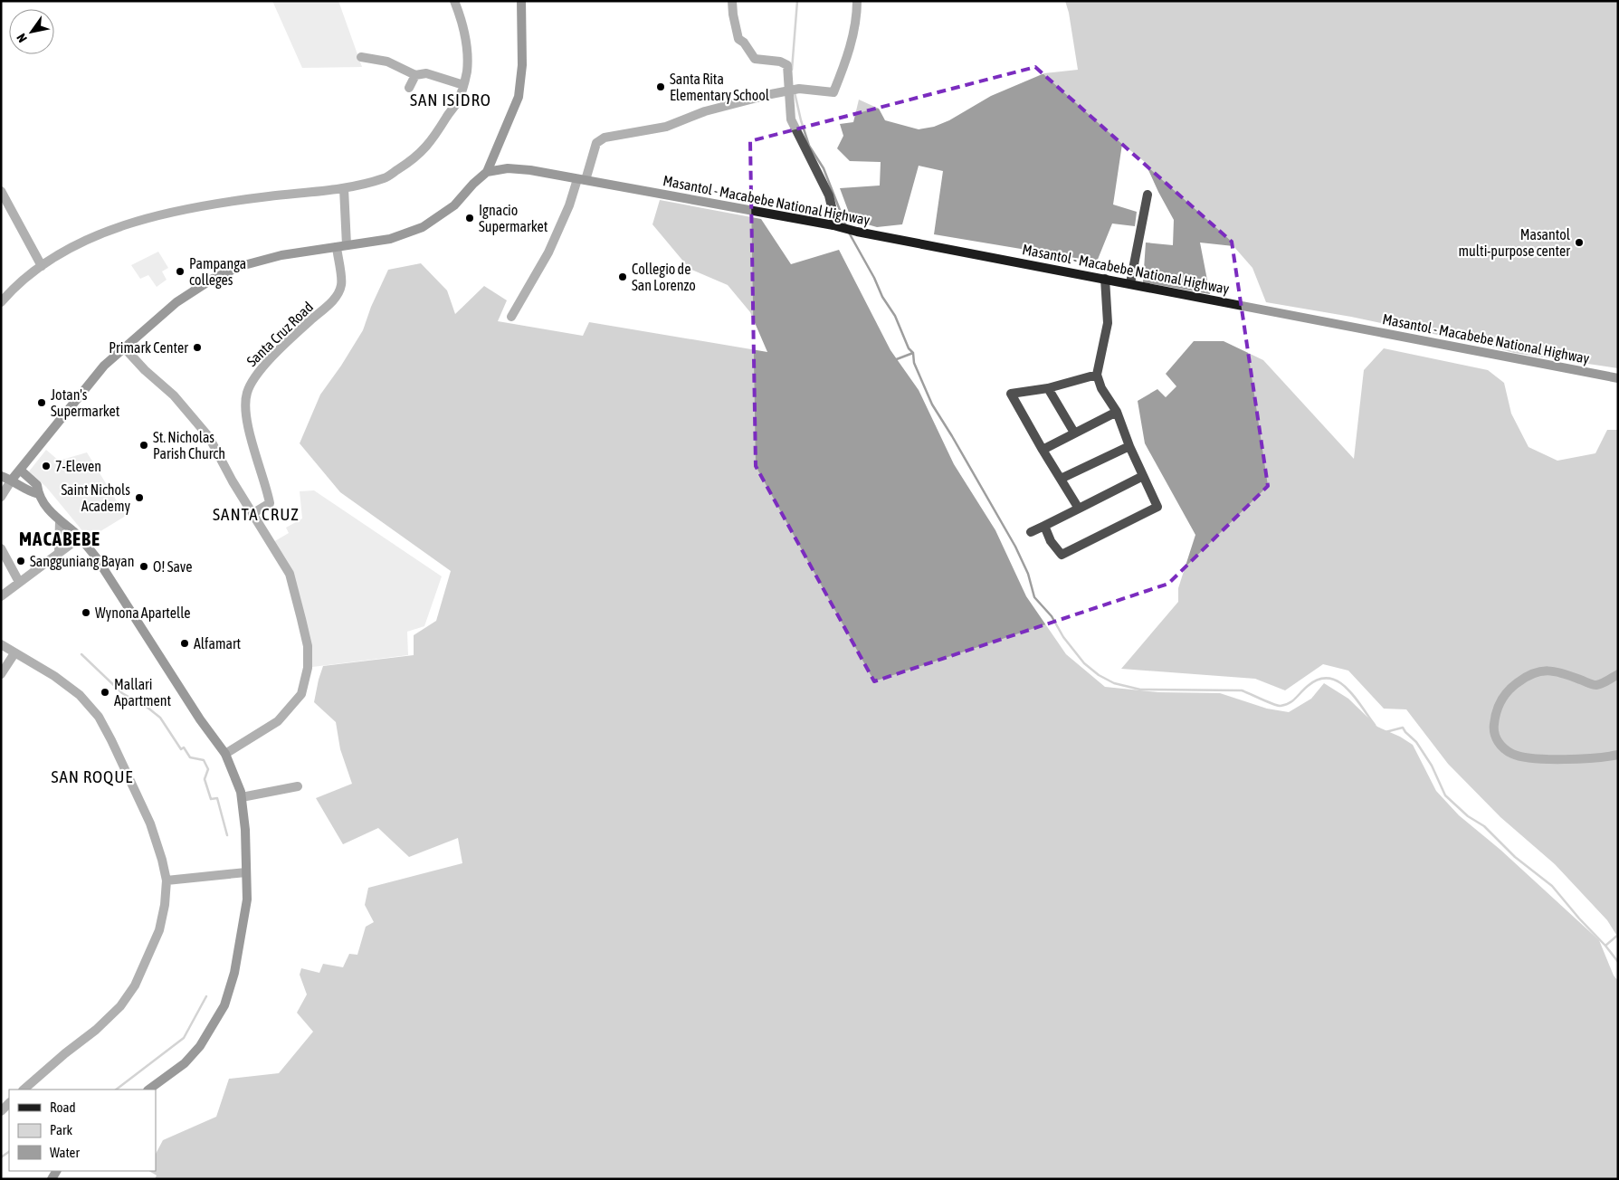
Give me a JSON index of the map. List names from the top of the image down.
{
  "streets": {
    "main road": ["Masantol - Macabebe National Highway"],
    "street": ["Santa Cruz Road"]
  },
  "districts": [
    "SAN ISIDRO",
    "SANTA CRUZ",
    "MACABEBE",
    "SAN ROQUE"
  ],
  "places": [
    "Santa Rita Elementary School",
    "Ignacio Supermarket",
    "Masantol multi-purpose center",
    "Pampanga colleges",
    "Collegio de San Lorenzo",
    "Primark Center",
    "Jotan's Supermarket",
    "St. Nicholas Parish Church",
    "7-Eleven",
    "Saint Nichols Academy",
    "Sangguniang Bayan",
    "O! Save",
    "Wynona Apartelle",
    "Alfamart",
    "Mallari Apartment"
  ],
  "legend": ["Road", "Park", "Water"],
  "north": "bottom left"
}
